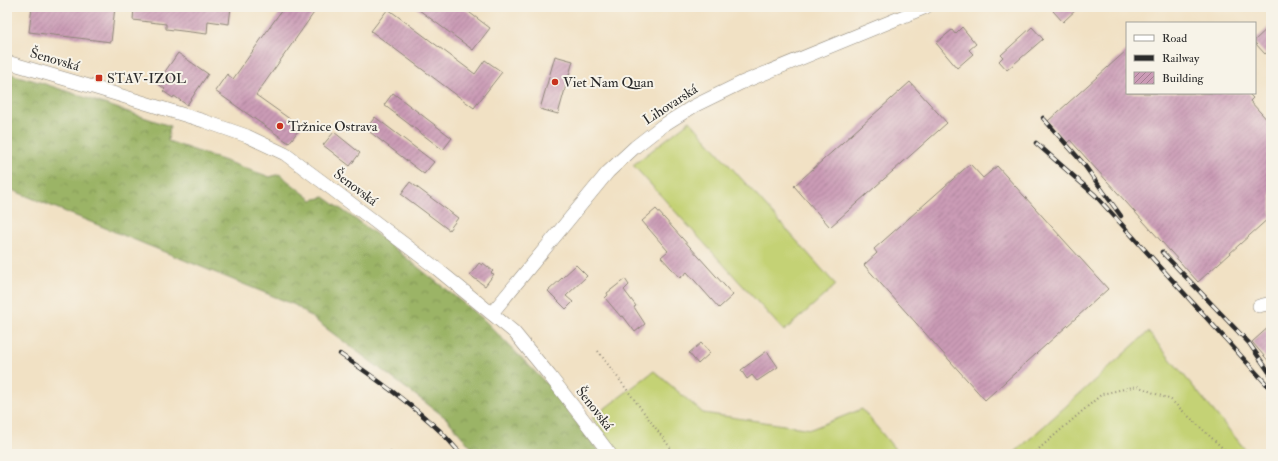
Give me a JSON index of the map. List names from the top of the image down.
{
  "streets": {
    "street": ["Šenovská", "Lihovarská"]
  },
  "crossings": [
    ["Šenovská", "Lihovarská"]
  ],
  "places": {
    "transit": ["STAV-IZOL"],
    "other": ["Viet Nam Quan", "Tržnice Ostrava"]
  },
  "legend": ["Road", "Railway", "Building"]
}
